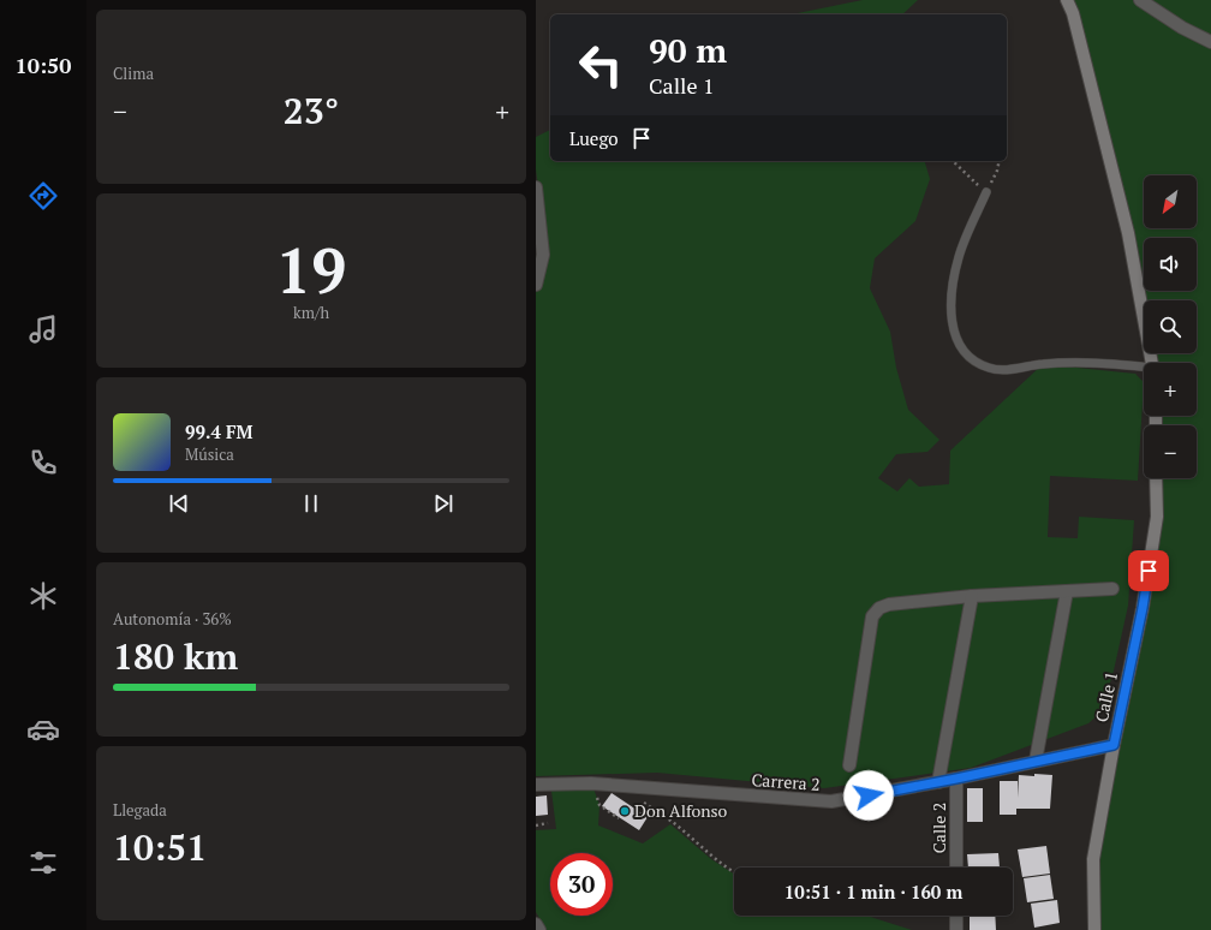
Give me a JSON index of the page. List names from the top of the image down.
{
  "streets": {
    "main road": ["Calle 1"],
    "street": ["Carrera 2", "Calle 2"]
  },
  "crossings": [
    ["Calle 1", "Carrera 2"],
    ["Carrera 2", "Calle 2"]
  ],
  "places": ["Don Alfonso"],
  "north": "bottom left",
  "page": {
    "tabs": "10:50",
    "tile": [
      "Clima",
      ["19", "km/h"],
      ["Autonomía · 36%", "180 km"],
      ["Llegada", "10:51"]
    ],
    "turn": ["90 m", "Calle 1"],
    "heat": ["−", "23°", "+"],
    "then": "Luego",
    "map_buttons": ["+", "−"],
    "song": ["99.4 FM", "Música"],
    "limit": "30",
    "trip": "10:51 · 1 min · 160 m"
  }
}
